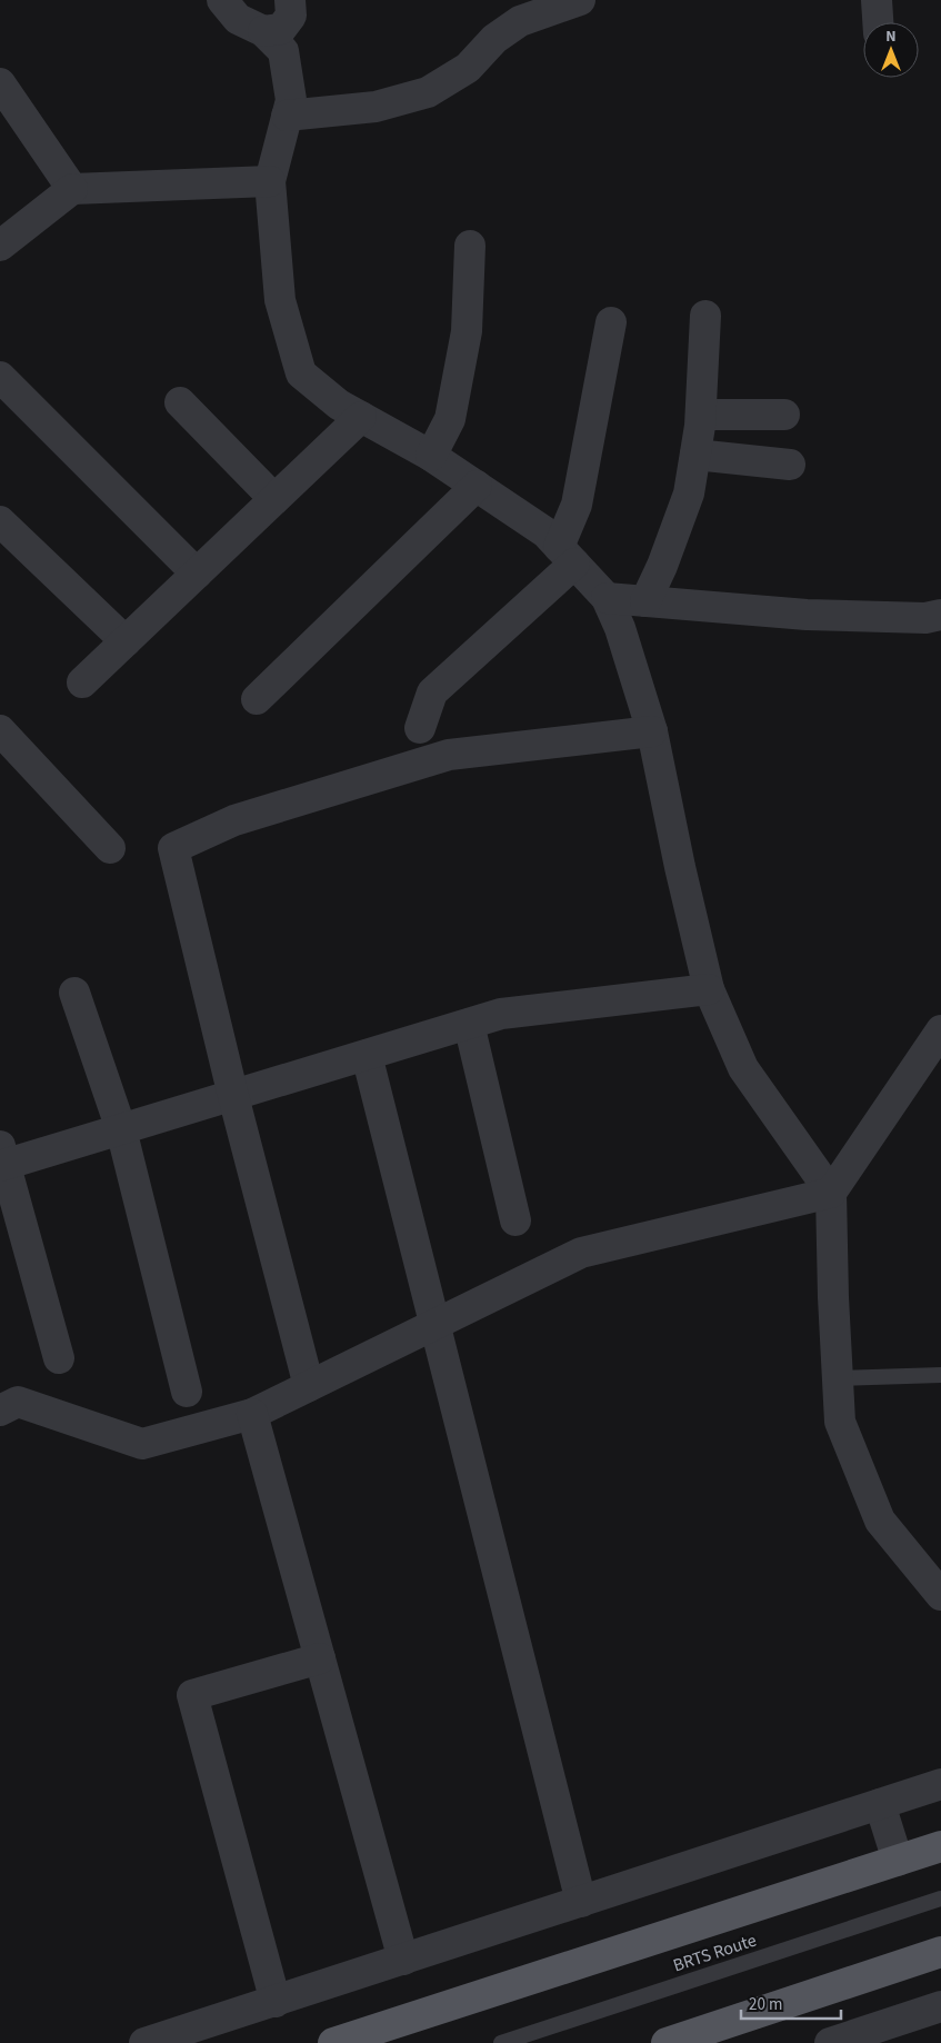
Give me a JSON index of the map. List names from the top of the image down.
{
  "streets": {
    "lane": ["BRTS Route"]
  },
  "scale_bar": "20 m",
  "north": "top"
}
